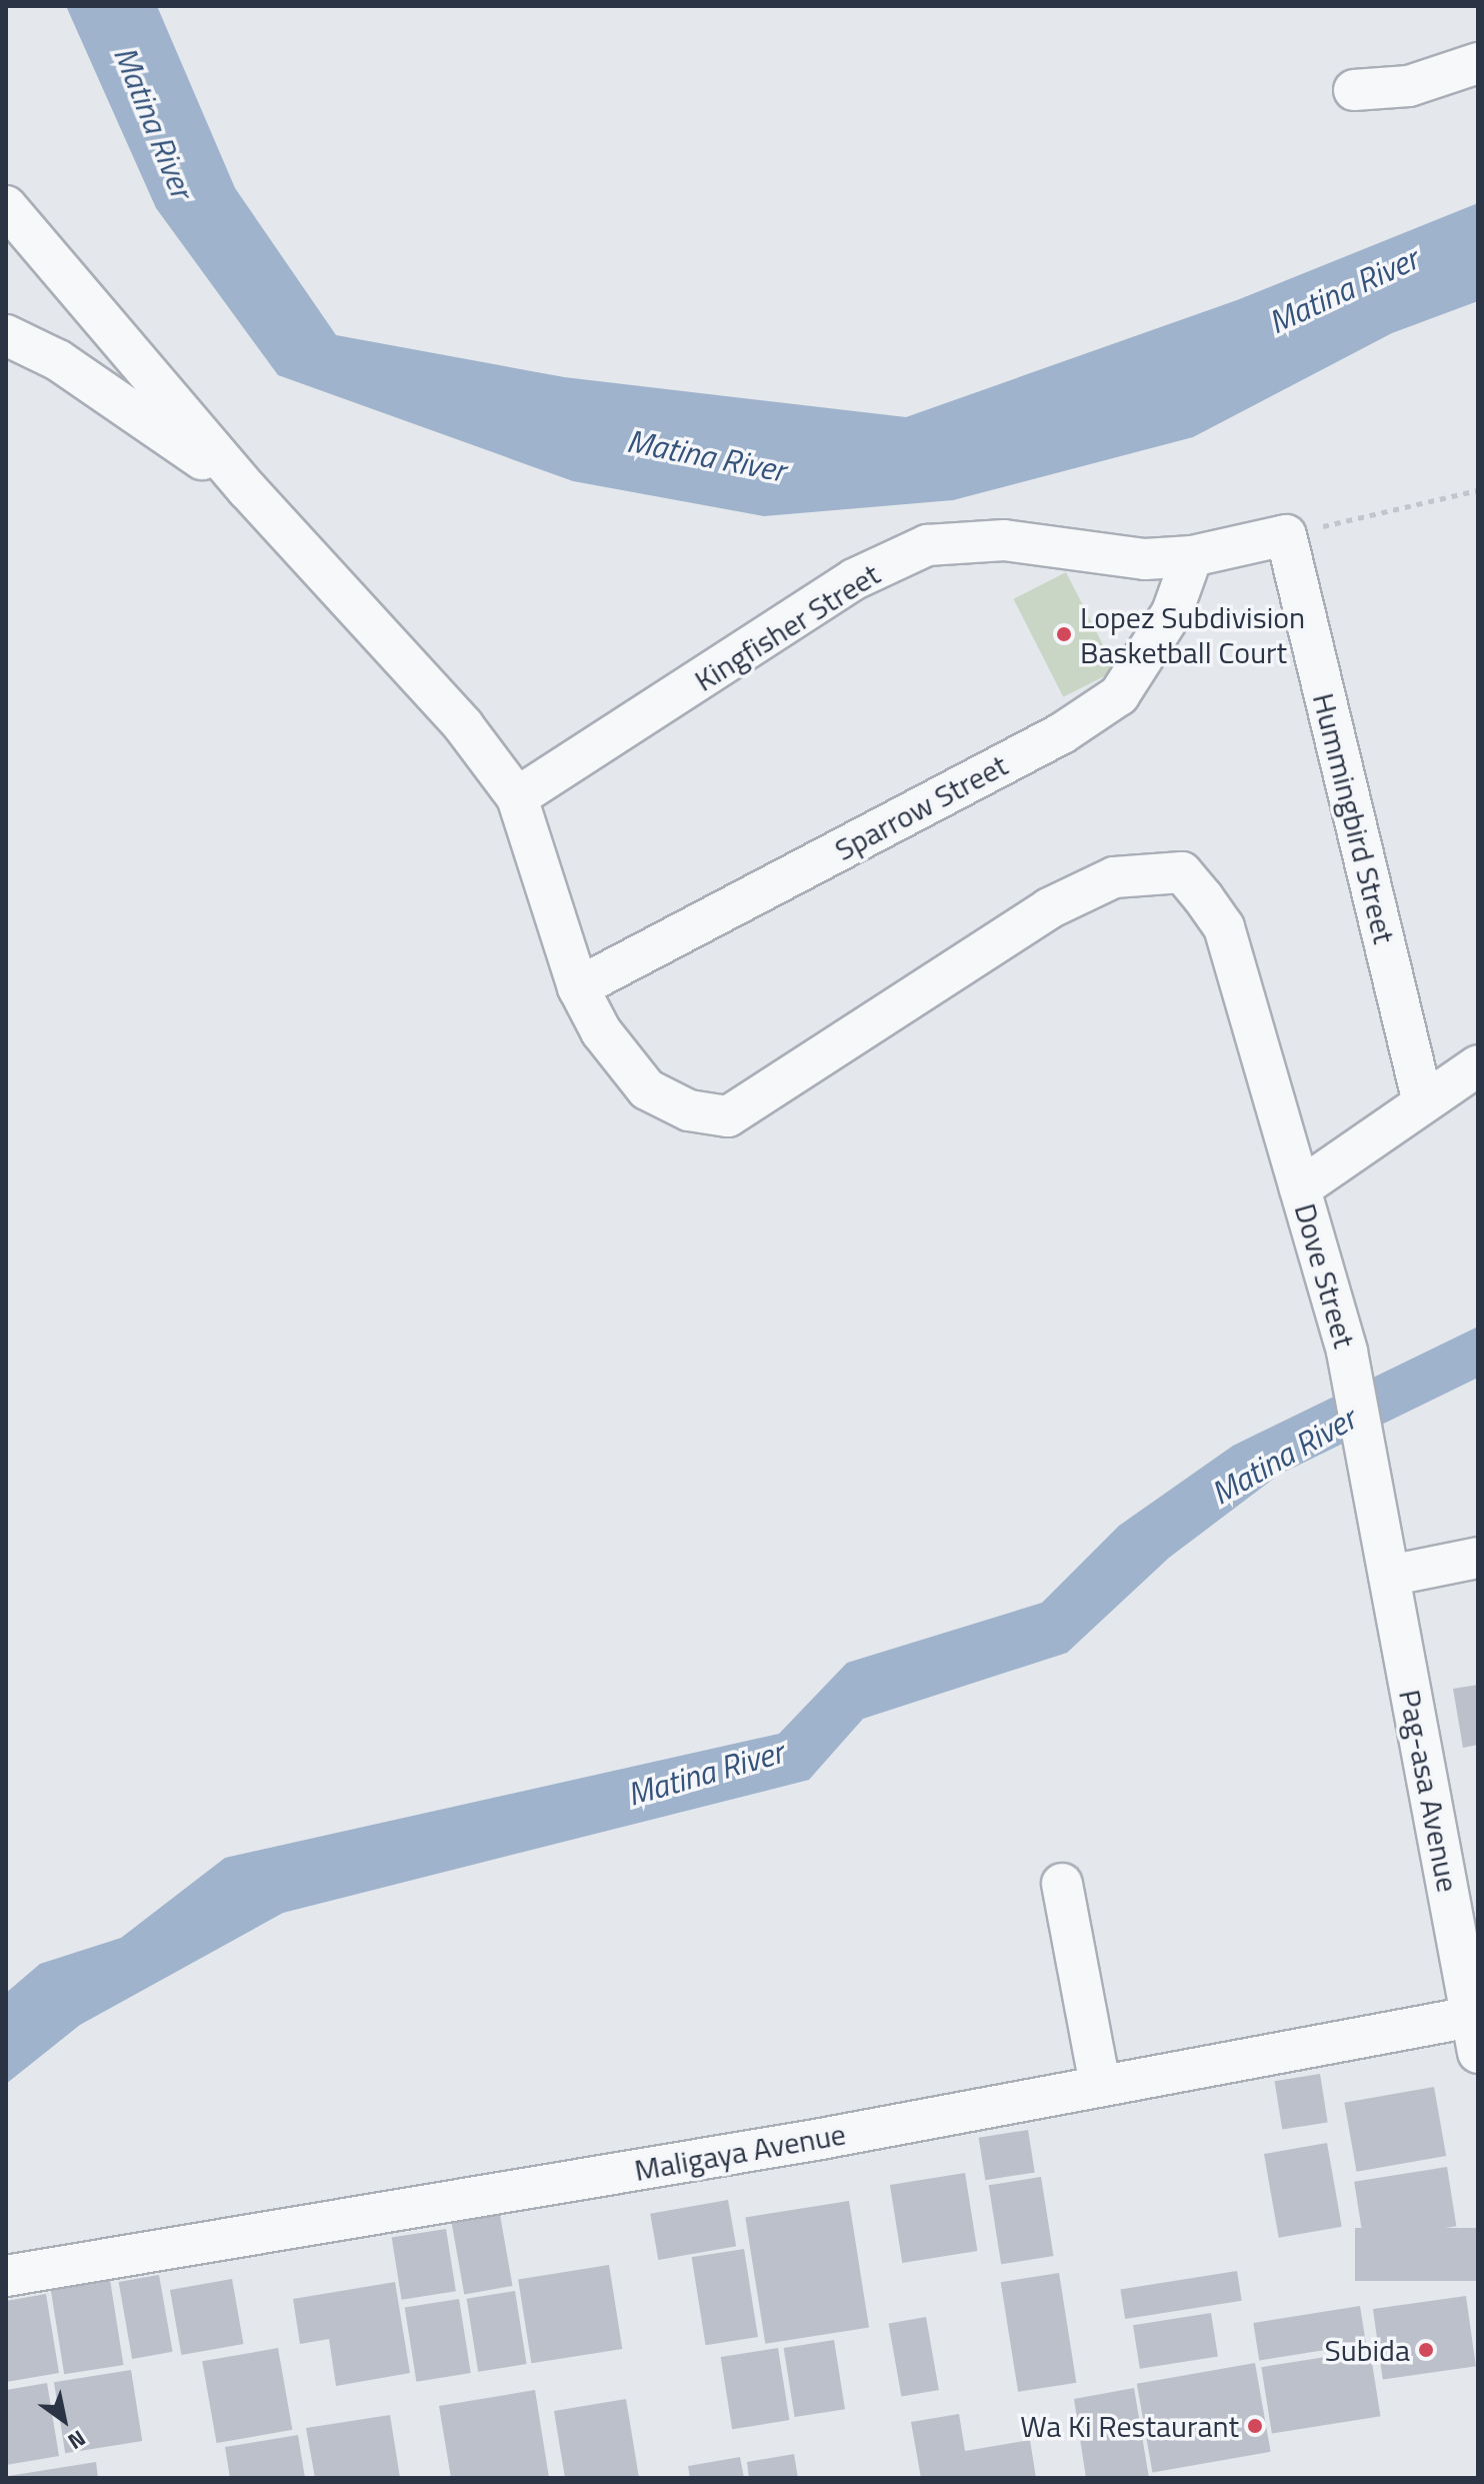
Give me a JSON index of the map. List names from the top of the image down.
{
  "streets": {
    "street": [
      "Kingfisher Street",
      "Sparrow Street",
      "Hummingbird Street",
      "Dove Street",
      "Pag-asa Avenue",
      "Maligaya Avenue"
    ]
  },
  "crossings": [
    ["Kingfisher Street", "Sparrow Street"],
    ["Kingfisher Street", "Hummingbird Street"],
    ["Hummingbird Street", "Dove Street"],
    ["Dove Street", "Pag-asa Avenue"],
    ["Pag-asa Avenue", "Maligaya Avenue"]
  ],
  "water": ["Matina River"],
  "places": ["Lopez Subdivision Basketball Court", "Subida", "Wa Ki Restaurant"],
  "north": "bottom right"
}
